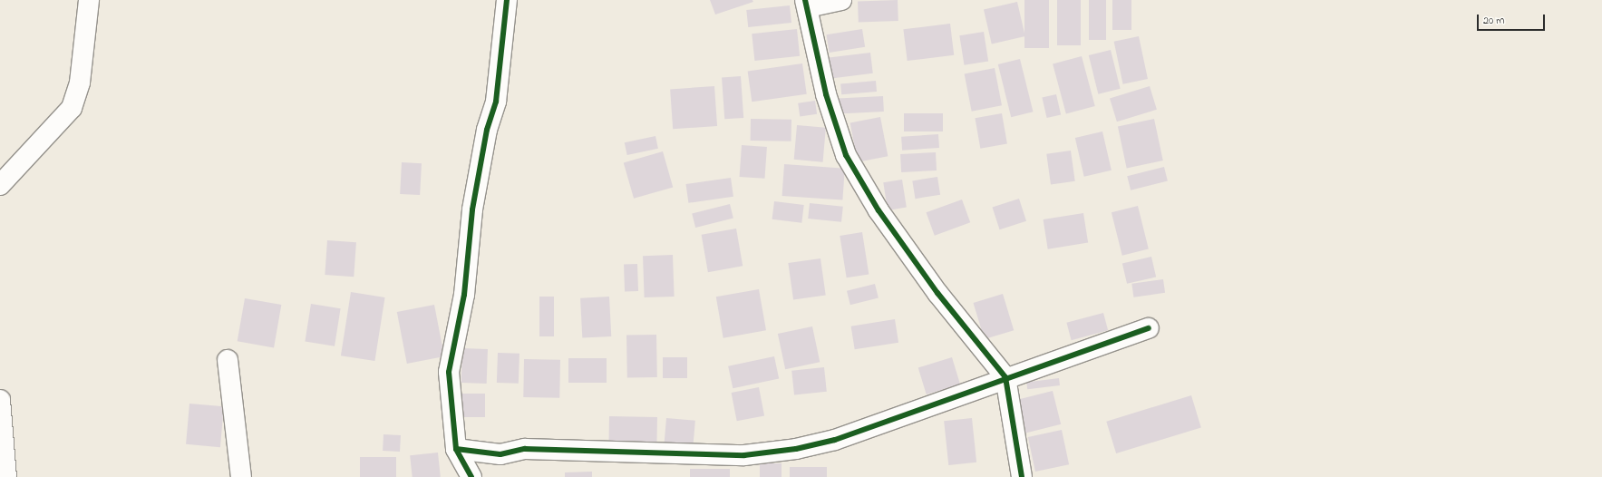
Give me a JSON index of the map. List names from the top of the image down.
{
  "scale_bar": "20 m"
}
